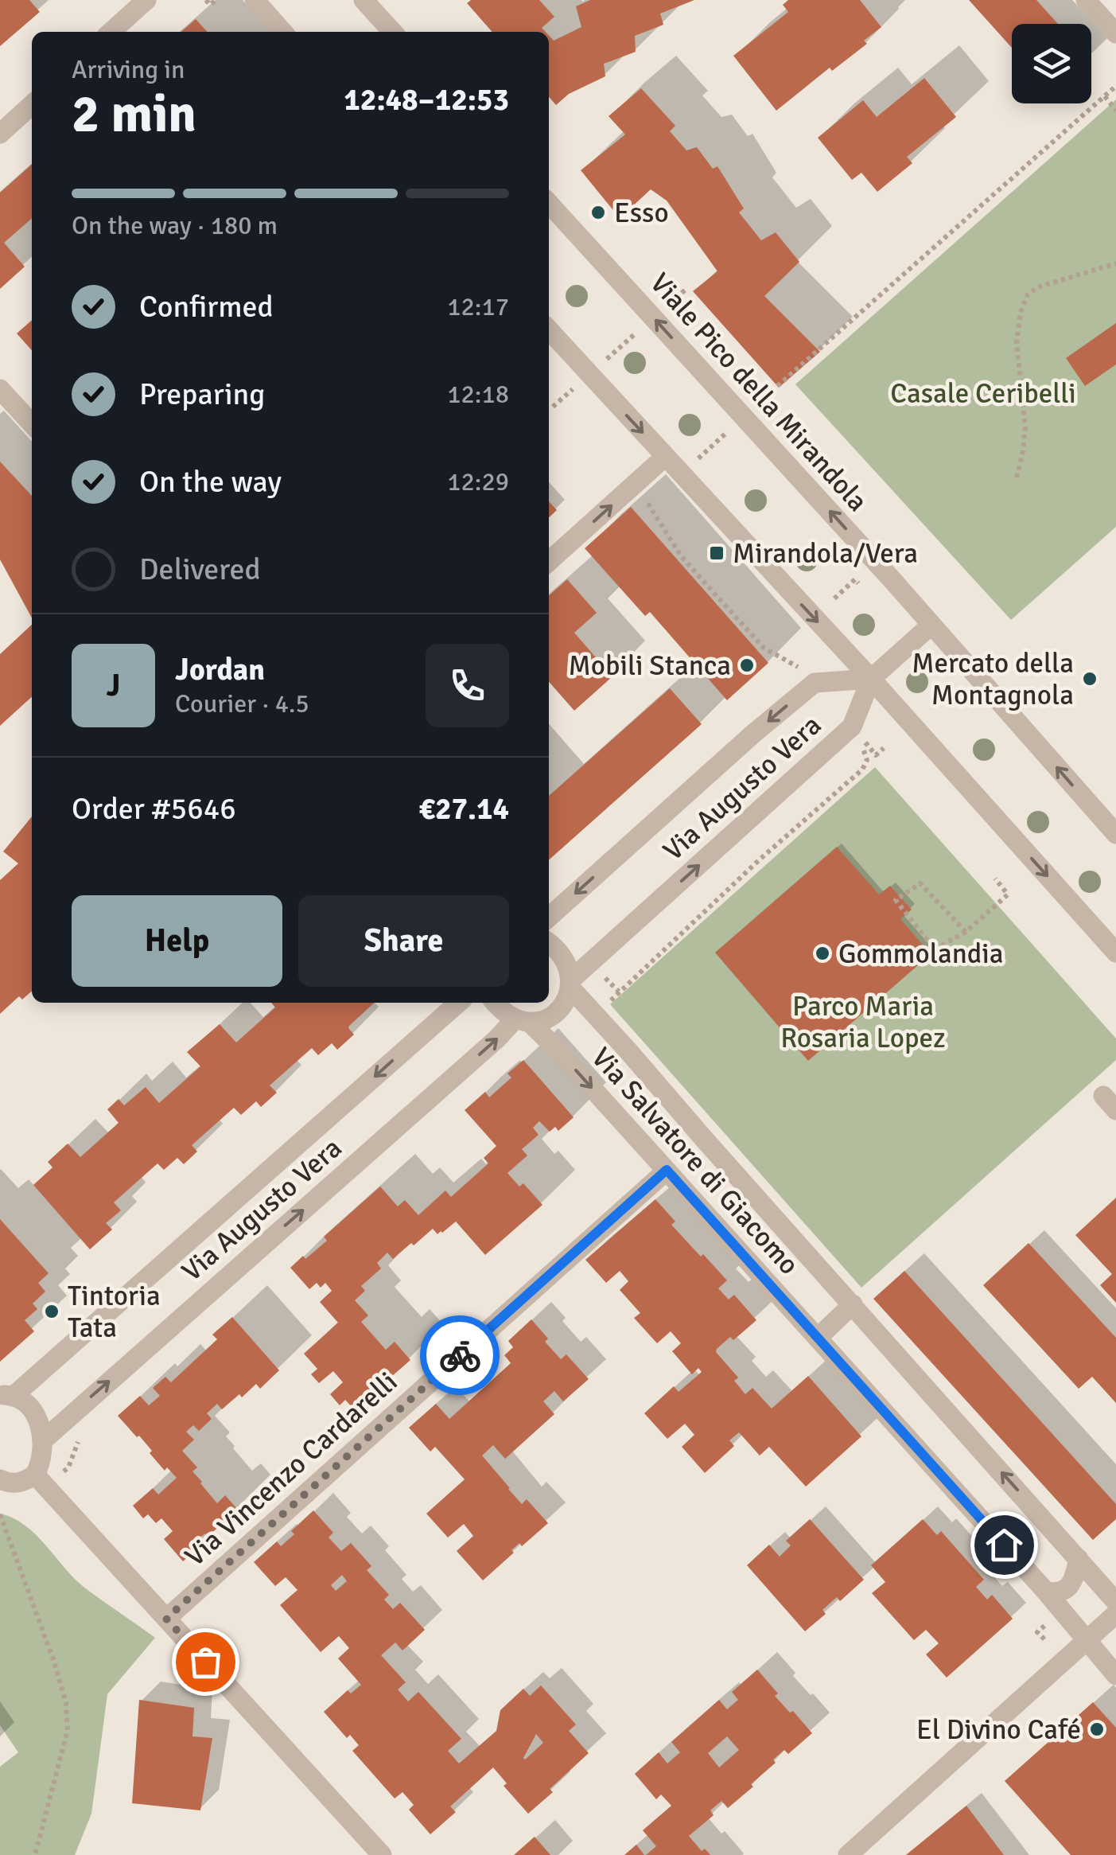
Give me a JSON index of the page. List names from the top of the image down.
{
  "streets": {
    "street": [
      "Viale Pico della Mirandola",
      "Via Augusto Vera",
      "Via Salvatore di Giacomo",
      "Via Vincenzo Cardarelli"
    ]
  },
  "crossings": [
    ["Via Augusto Vera", "Via Salvatore di Giacomo"],
    ["Via Salvatore di Giacomo", "Via Vincenzo Cardarelli"]
  ],
  "parks": ["Casale Ceribelli", "Parco Maria Rosaria Lopez"],
  "places": {
    "other": [
      "Esso",
      "Mobili Stanca",
      "Mercato della Montagnola",
      "Gommolandia",
      "Tintoria Tata",
      "El Divino Café"
    ],
    "transit": ["Mirandola/Vera"]
  },
  "page": {
    "heading": ["2 min", "Arriving in", "12:48–12:53"],
    "panel": [
      "Jordan",
      "Courier · 4.5",
      "Order #5646",
      "€27.14"
    ],
    "bar": "On the way · 180 m",
    "list": [
      ["Confirmed", "12:17"],
      ["Preparing", "12:18"],
      ["On the way", "12:29"],
      "Delivered"
    ],
    "round": "J",
    "buttons": ["Help", "Share"]
  }
}
